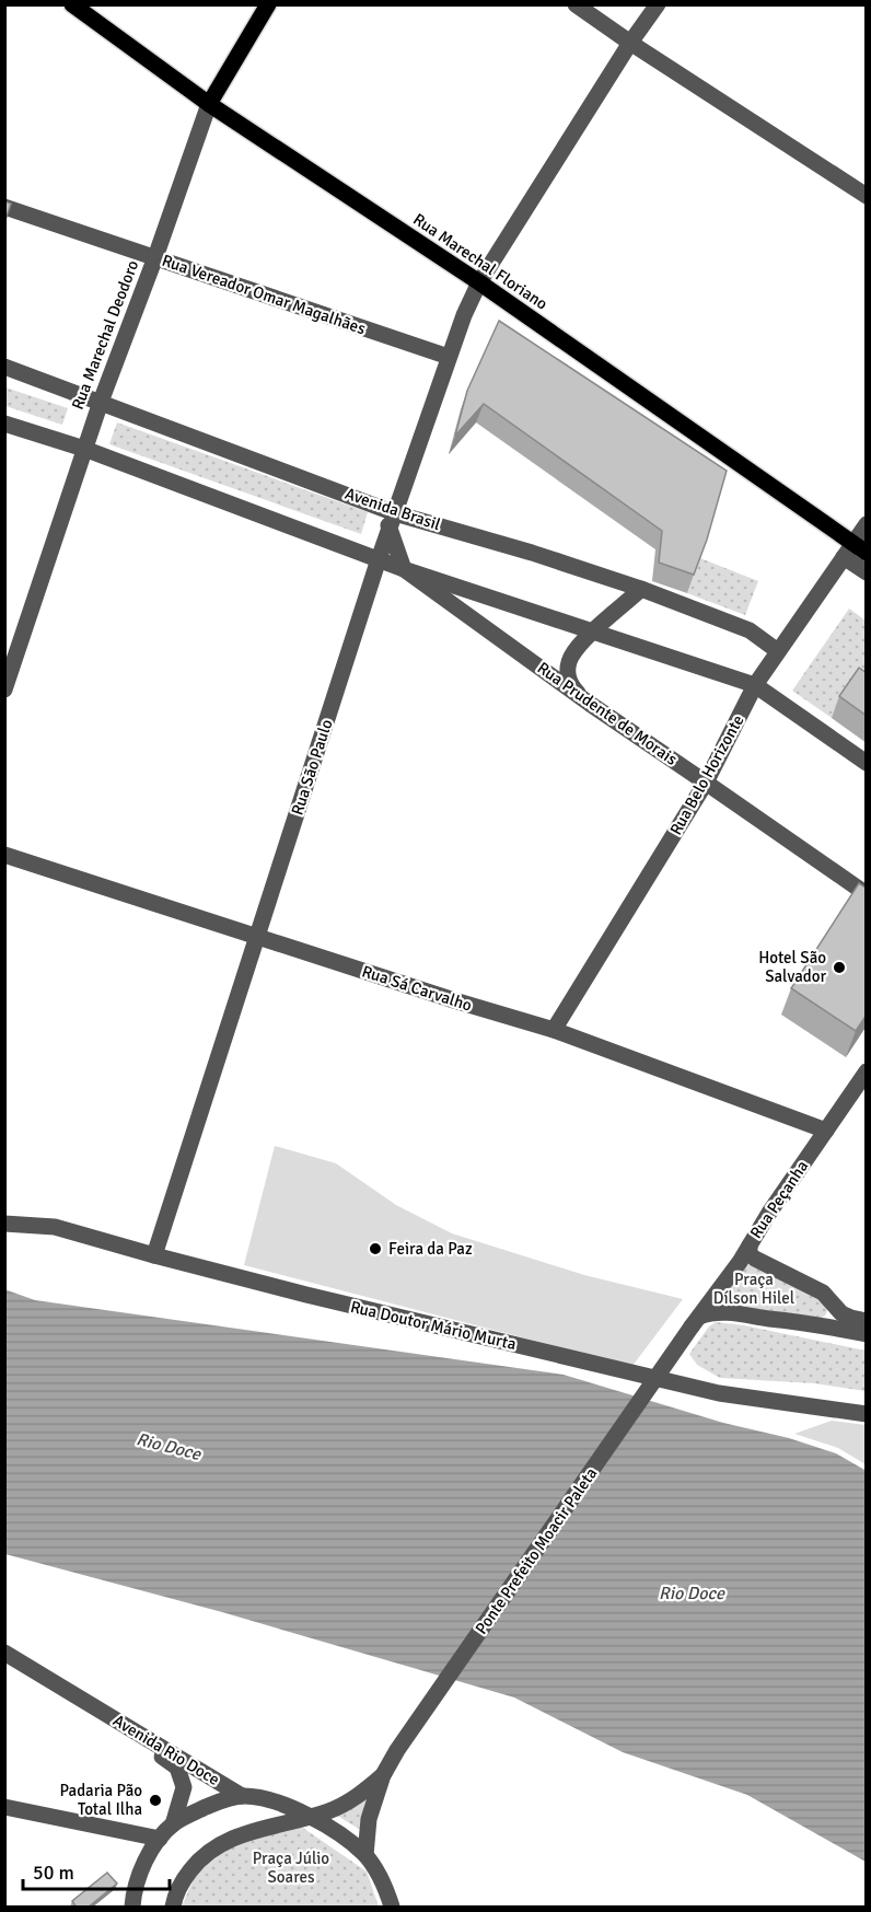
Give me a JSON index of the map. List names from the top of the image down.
{
  "streets": {
    "main road": ["Rua Marechal Floriano", "Rua Marechal Deodoro"],
    "street": [
      "Rua Vereador Omar Magalhães",
      "Avenida Brasil",
      "Rua Prudente de Morais",
      "Rua São Paulo",
      "Rua Belo Horizonte",
      "Rua Sá Carvalho",
      "Rua Peçanha",
      "Rua Doutor Mário Murta",
      "Ponte Prefeito Moacir Paleta",
      "Avenida Rio Doce"
    ]
  },
  "crossings": [
    ["Rua Marechal Floriano", "Rua Marechal Deodoro"],
    ["Rua Marechal Floriano", "Rua São Paulo"],
    ["Rua Marechal Floriano", "Rua Belo Horizonte"],
    ["Rua Vereador Omar Magalhães", "Rua Marechal Deodoro"],
    ["Rua Vereador Omar Magalhães", "Rua São Paulo"],
    ["Rua Marechal Deodoro", "Avenida Brasil"],
    ["Avenida Brasil", "Rua São Paulo"],
    ["Avenida Brasil", "Rua Belo Horizonte"],
    ["Rua Prudente de Morais", "Rua Belo Horizonte"],
    ["Rua São Paulo", "Rua Sá Carvalho"],
    ["Rua São Paulo", "Rua Doutor Mário Murta"],
    ["Rua Belo Horizonte", "Rua Sá Carvalho"],
    ["Rua Sá Carvalho", "Rua Peçanha"],
    ["Rua Peçanha", "Ponte Prefeito Moacir Paleta"]
  ],
  "water": ["Rio Doce"],
  "parks": ["Praça Dílson Hilel", "Praça Júlio Soares"],
  "places": ["Hotel São Salvador", "Feira da Paz", "Padaria Pão Total Ilha"],
  "scale_bar": "50 m"
}
